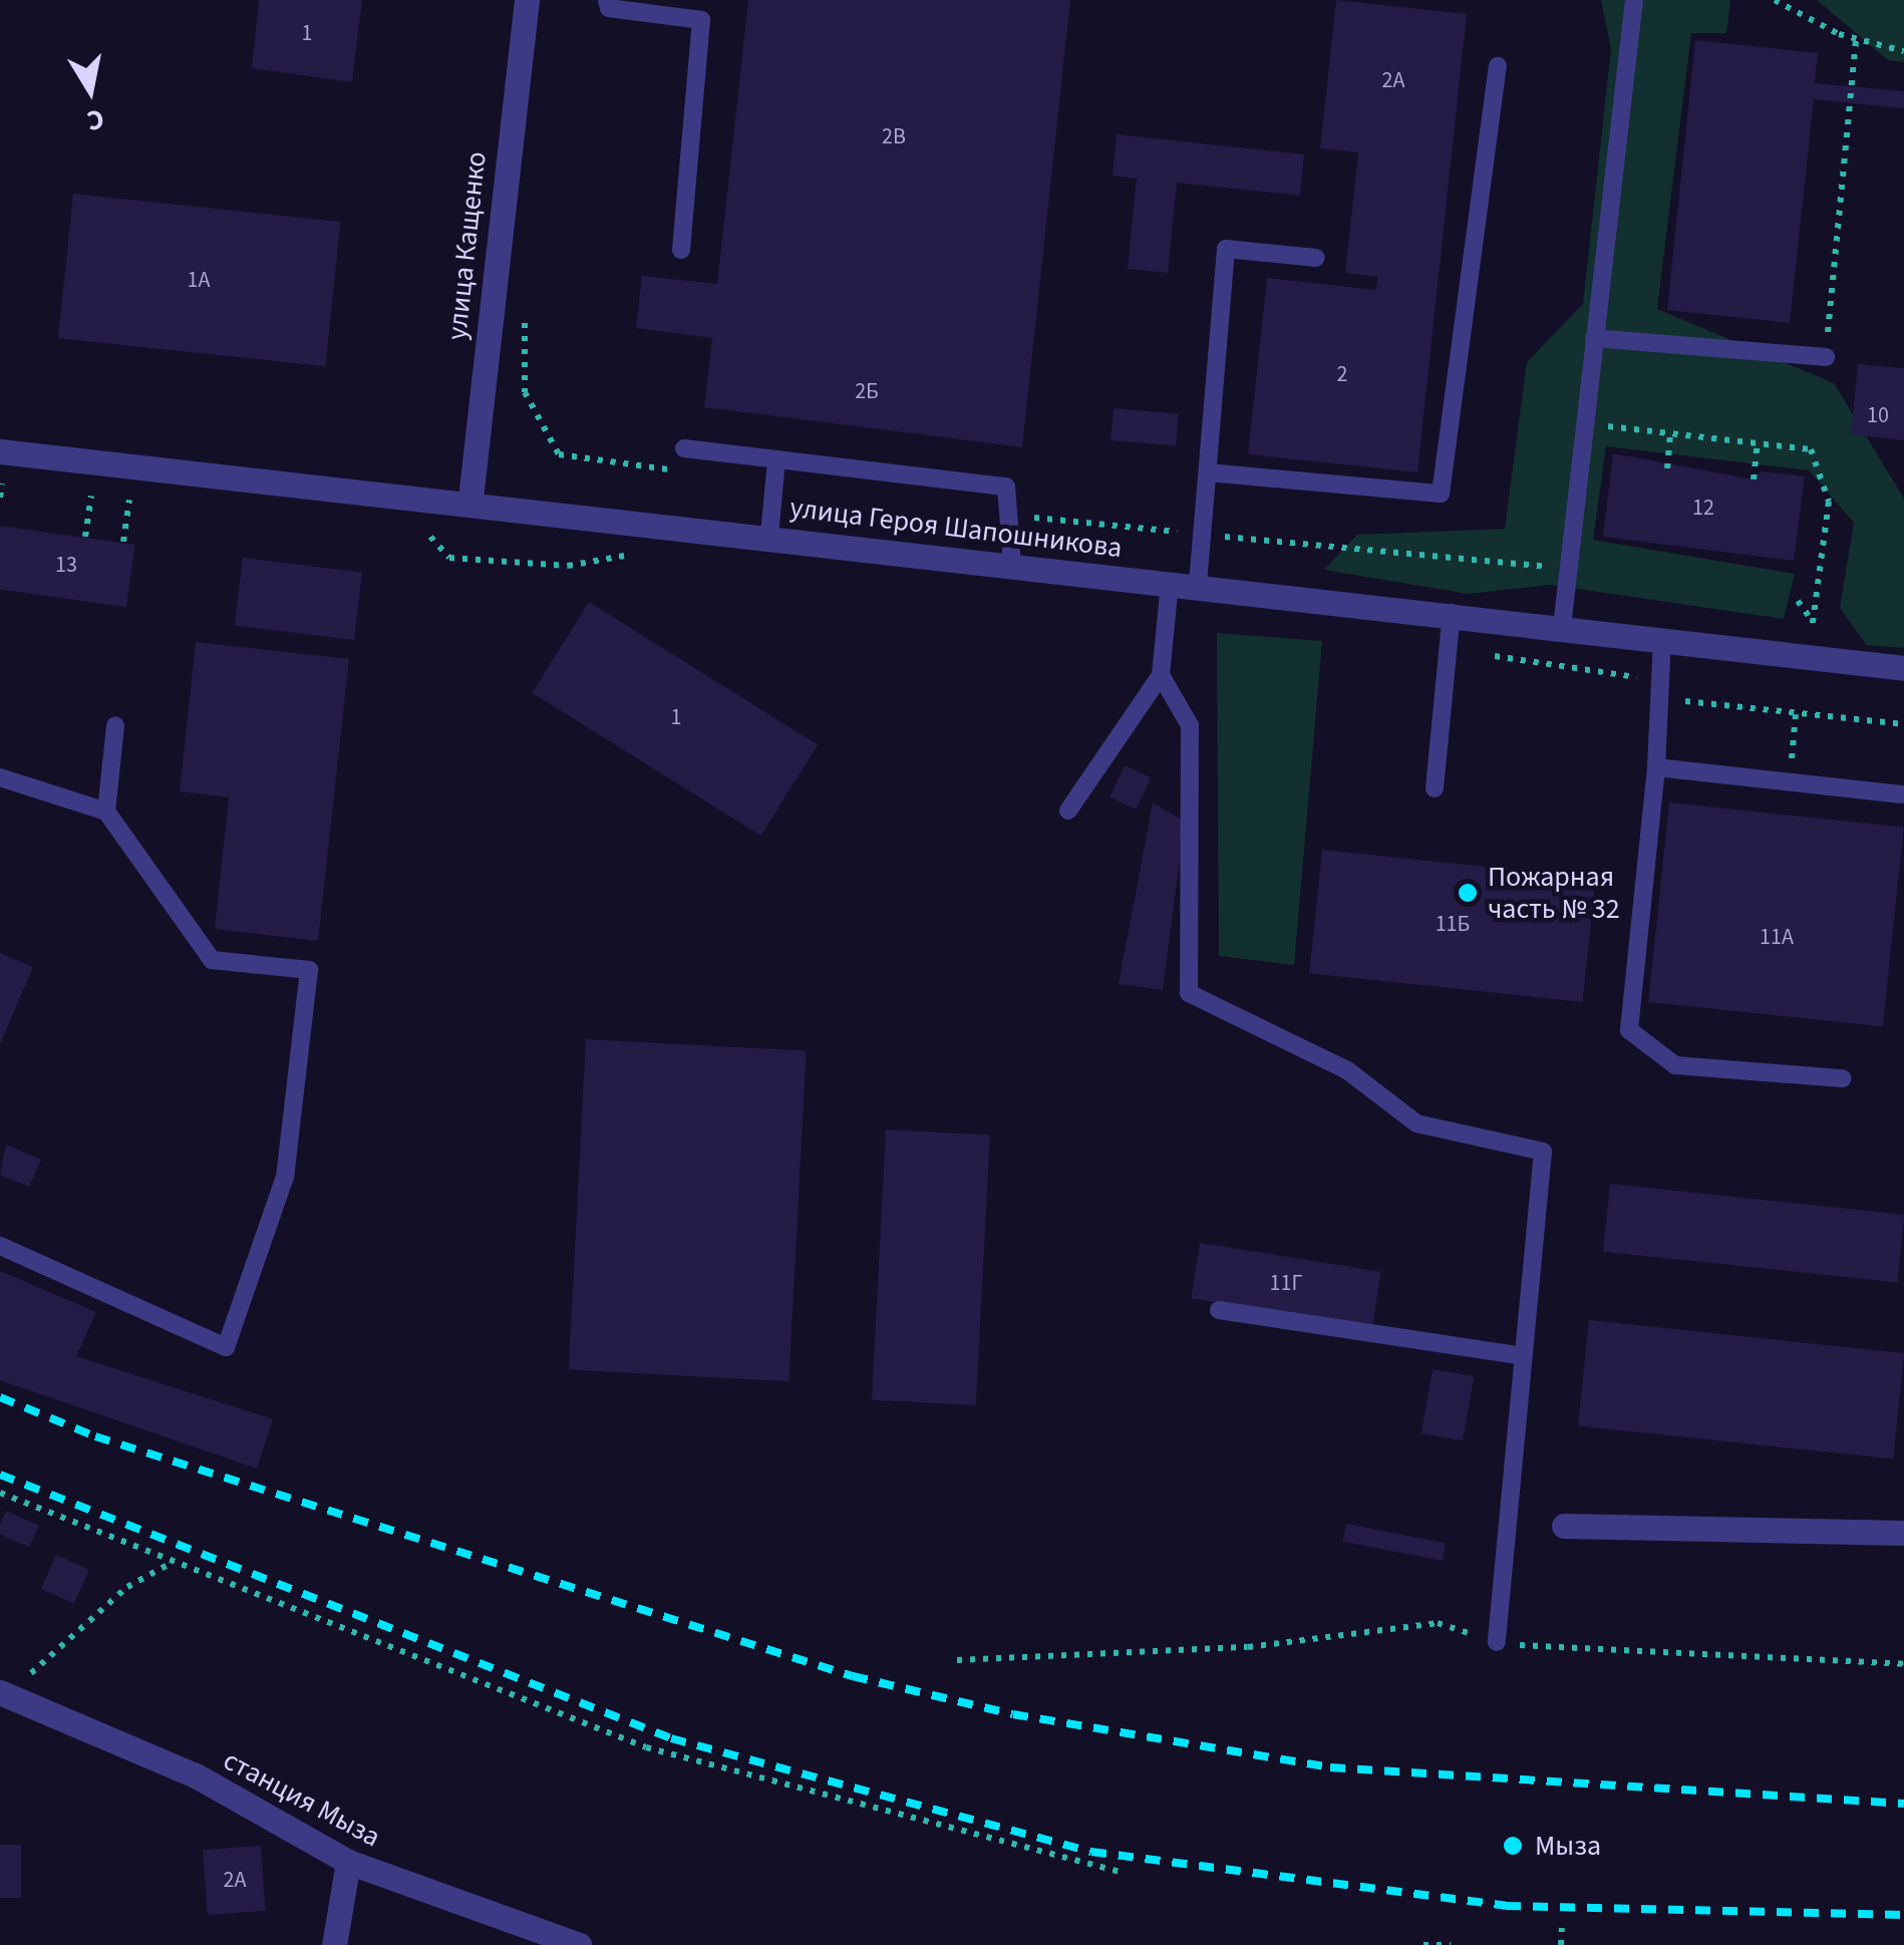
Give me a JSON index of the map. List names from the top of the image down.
{
  "streets": {
    "street": ["улица Кащенко", "улица Героя Шапошникова", "станция Мыза"]
  },
  "crossings": [
    ["улица Кащенко", "улица Героя Шапошникова"]
  ],
  "places": ["Пожарная часть № 32", "Мыза"],
  "house_numbers": [
    "1",
    "2А",
    "2В",
    "1А",
    "2",
    "2Б",
    "10",
    "12",
    "13",
    "1",
    "11Б",
    "11А",
    "11Г",
    "2А"
  ],
  "north": "bottom"
}
